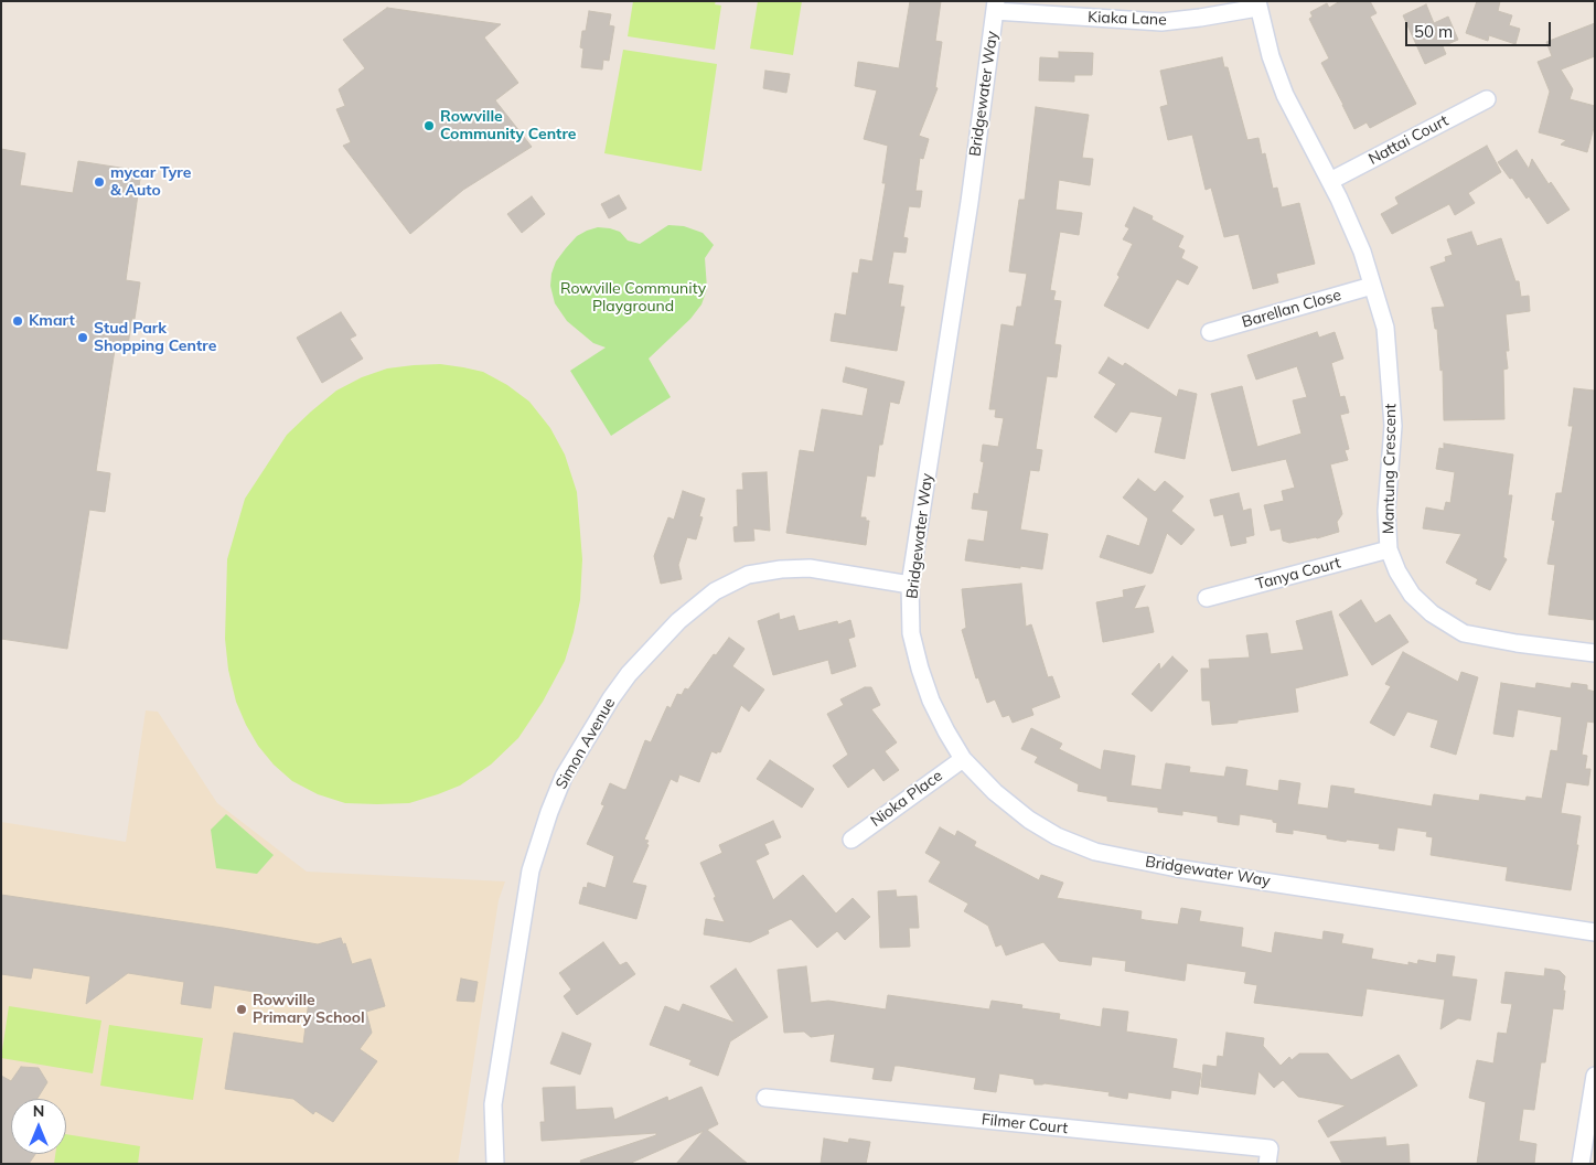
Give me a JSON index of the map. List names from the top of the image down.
{
  "streets": {
    "street": [
      "Kiaka Lane",
      "Bridgewater Way",
      "Nattai Court",
      "Barellan Close",
      "Mantung Crescent",
      "Tanya Court",
      "Simon Avenue",
      "Nioka Place",
      "Filmer Court"
    ]
  },
  "crossings": [
    ["Kiaka Lane", "Bridgewater Way"],
    ["Kiaka Lane", "Mantung Crescent"],
    ["Bridgewater Way", "Simon Avenue"],
    ["Bridgewater Way", "Nioka Place"],
    ["Nattai Court", "Mantung Crescent"],
    ["Barellan Close", "Mantung Crescent"],
    ["Mantung Crescent", "Tanya Court"]
  ],
  "parks": ["Rowville Community Playground"],
  "places": [
    "Rowville Community Centre",
    "mycar Tyre & Auto",
    "Kmart",
    "Stud Park Shopping Centre",
    "Rowville Primary School"
  ],
  "scale_bar": "50 m",
  "north": "top"
}
